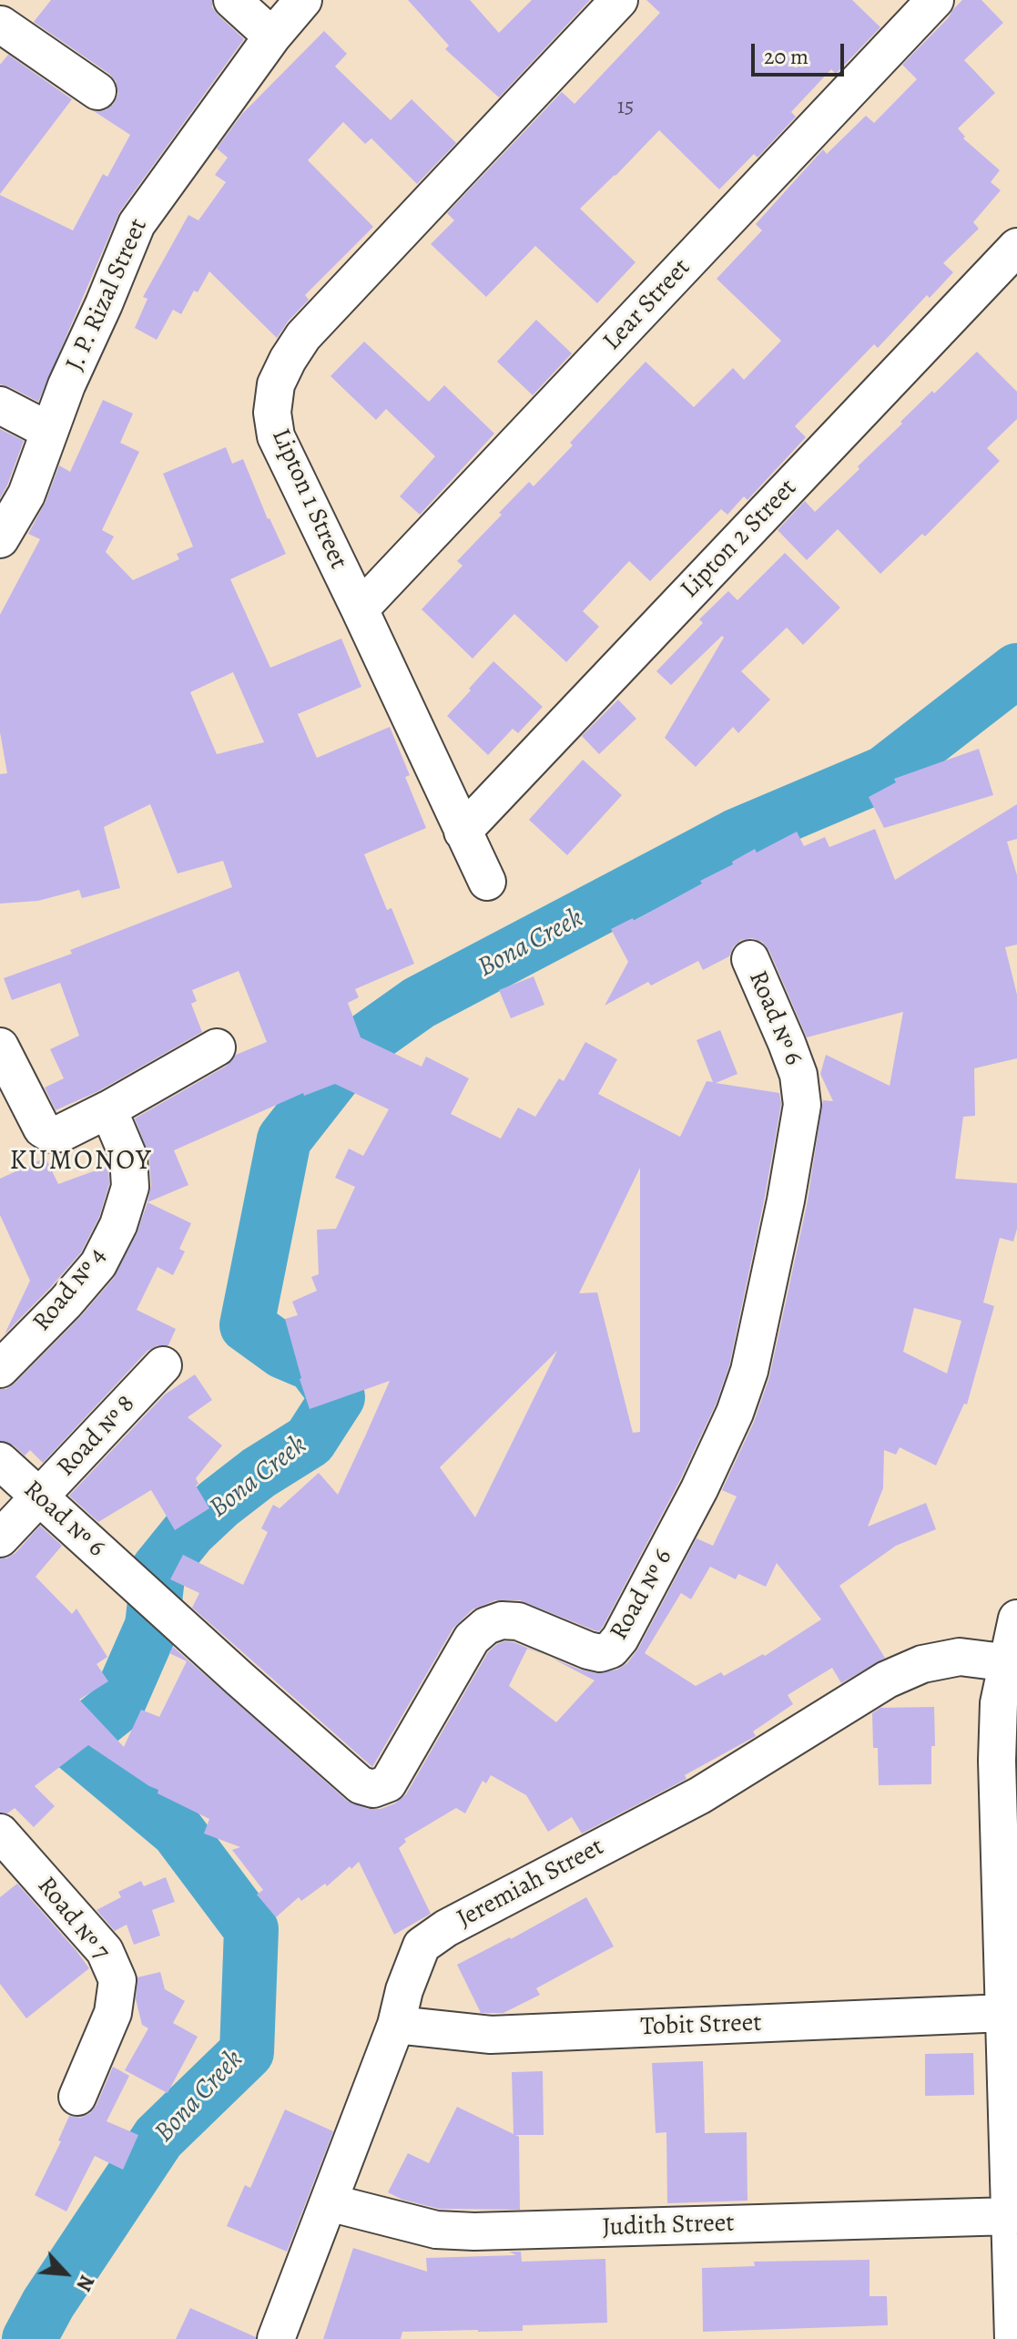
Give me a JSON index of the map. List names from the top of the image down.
{
  "streets": {
    "street": [
      "J. P. Rizal Street",
      "Lear Street",
      "Lipton 1 Street",
      "Lipton 2 Street",
      "Road № 6",
      "Road № 4",
      "Road № 8",
      "Jeremiah Street",
      "Road № 7",
      "Tobit Street",
      "Judith Street"
    ]
  },
  "crossings": [
    ["Lear Street", "Lipton 1 Street"],
    ["Lipton 1 Street", "Lipton 2 Street"],
    ["Road № 6", "Road № 8"],
    ["Jeremiah Street", "Tobit Street"],
    ["Jeremiah Street", "Judith Street"]
  ],
  "districts": ["KUMONOY"],
  "water": ["Bona Creek"],
  "house_numbers": ["15"],
  "scale_bar": "20 m",
  "north": "bottom right"
}
